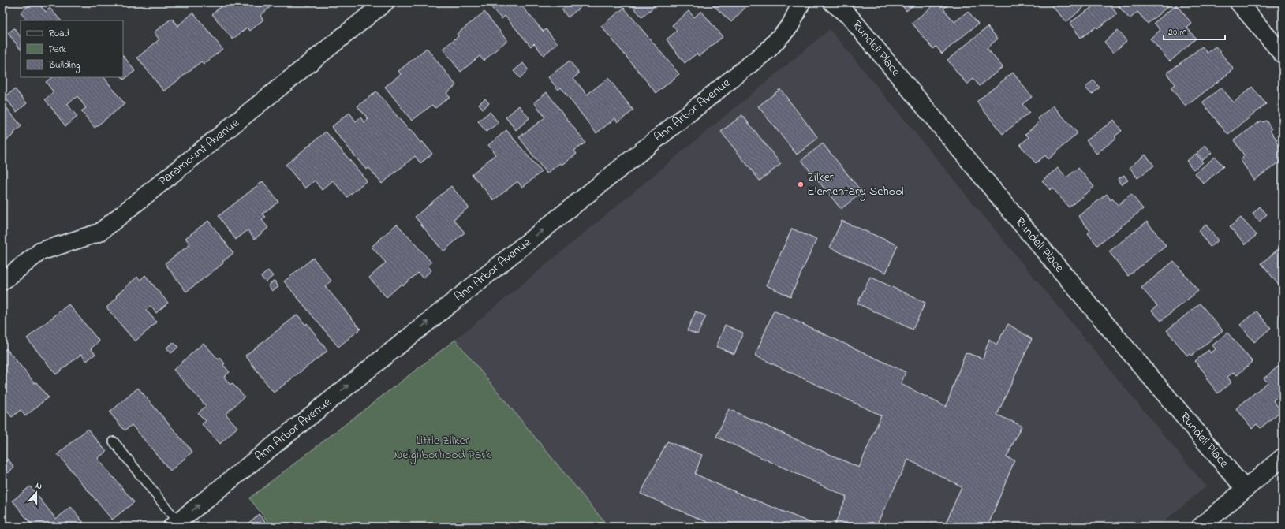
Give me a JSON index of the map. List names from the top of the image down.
{
  "streets": {
    "street": ["Rundell Place", "Ann Arbor Avenue", "Paramount Avenue"]
  },
  "one_way": ["Ann Arbor Avenue"],
  "parks": ["Little Zilker Neighborhood Park"],
  "places": ["Zilker Elementary School"],
  "legend": ["Road", "Park", "Building"],
  "scale_bar": "20 m",
  "north": "top"
}
